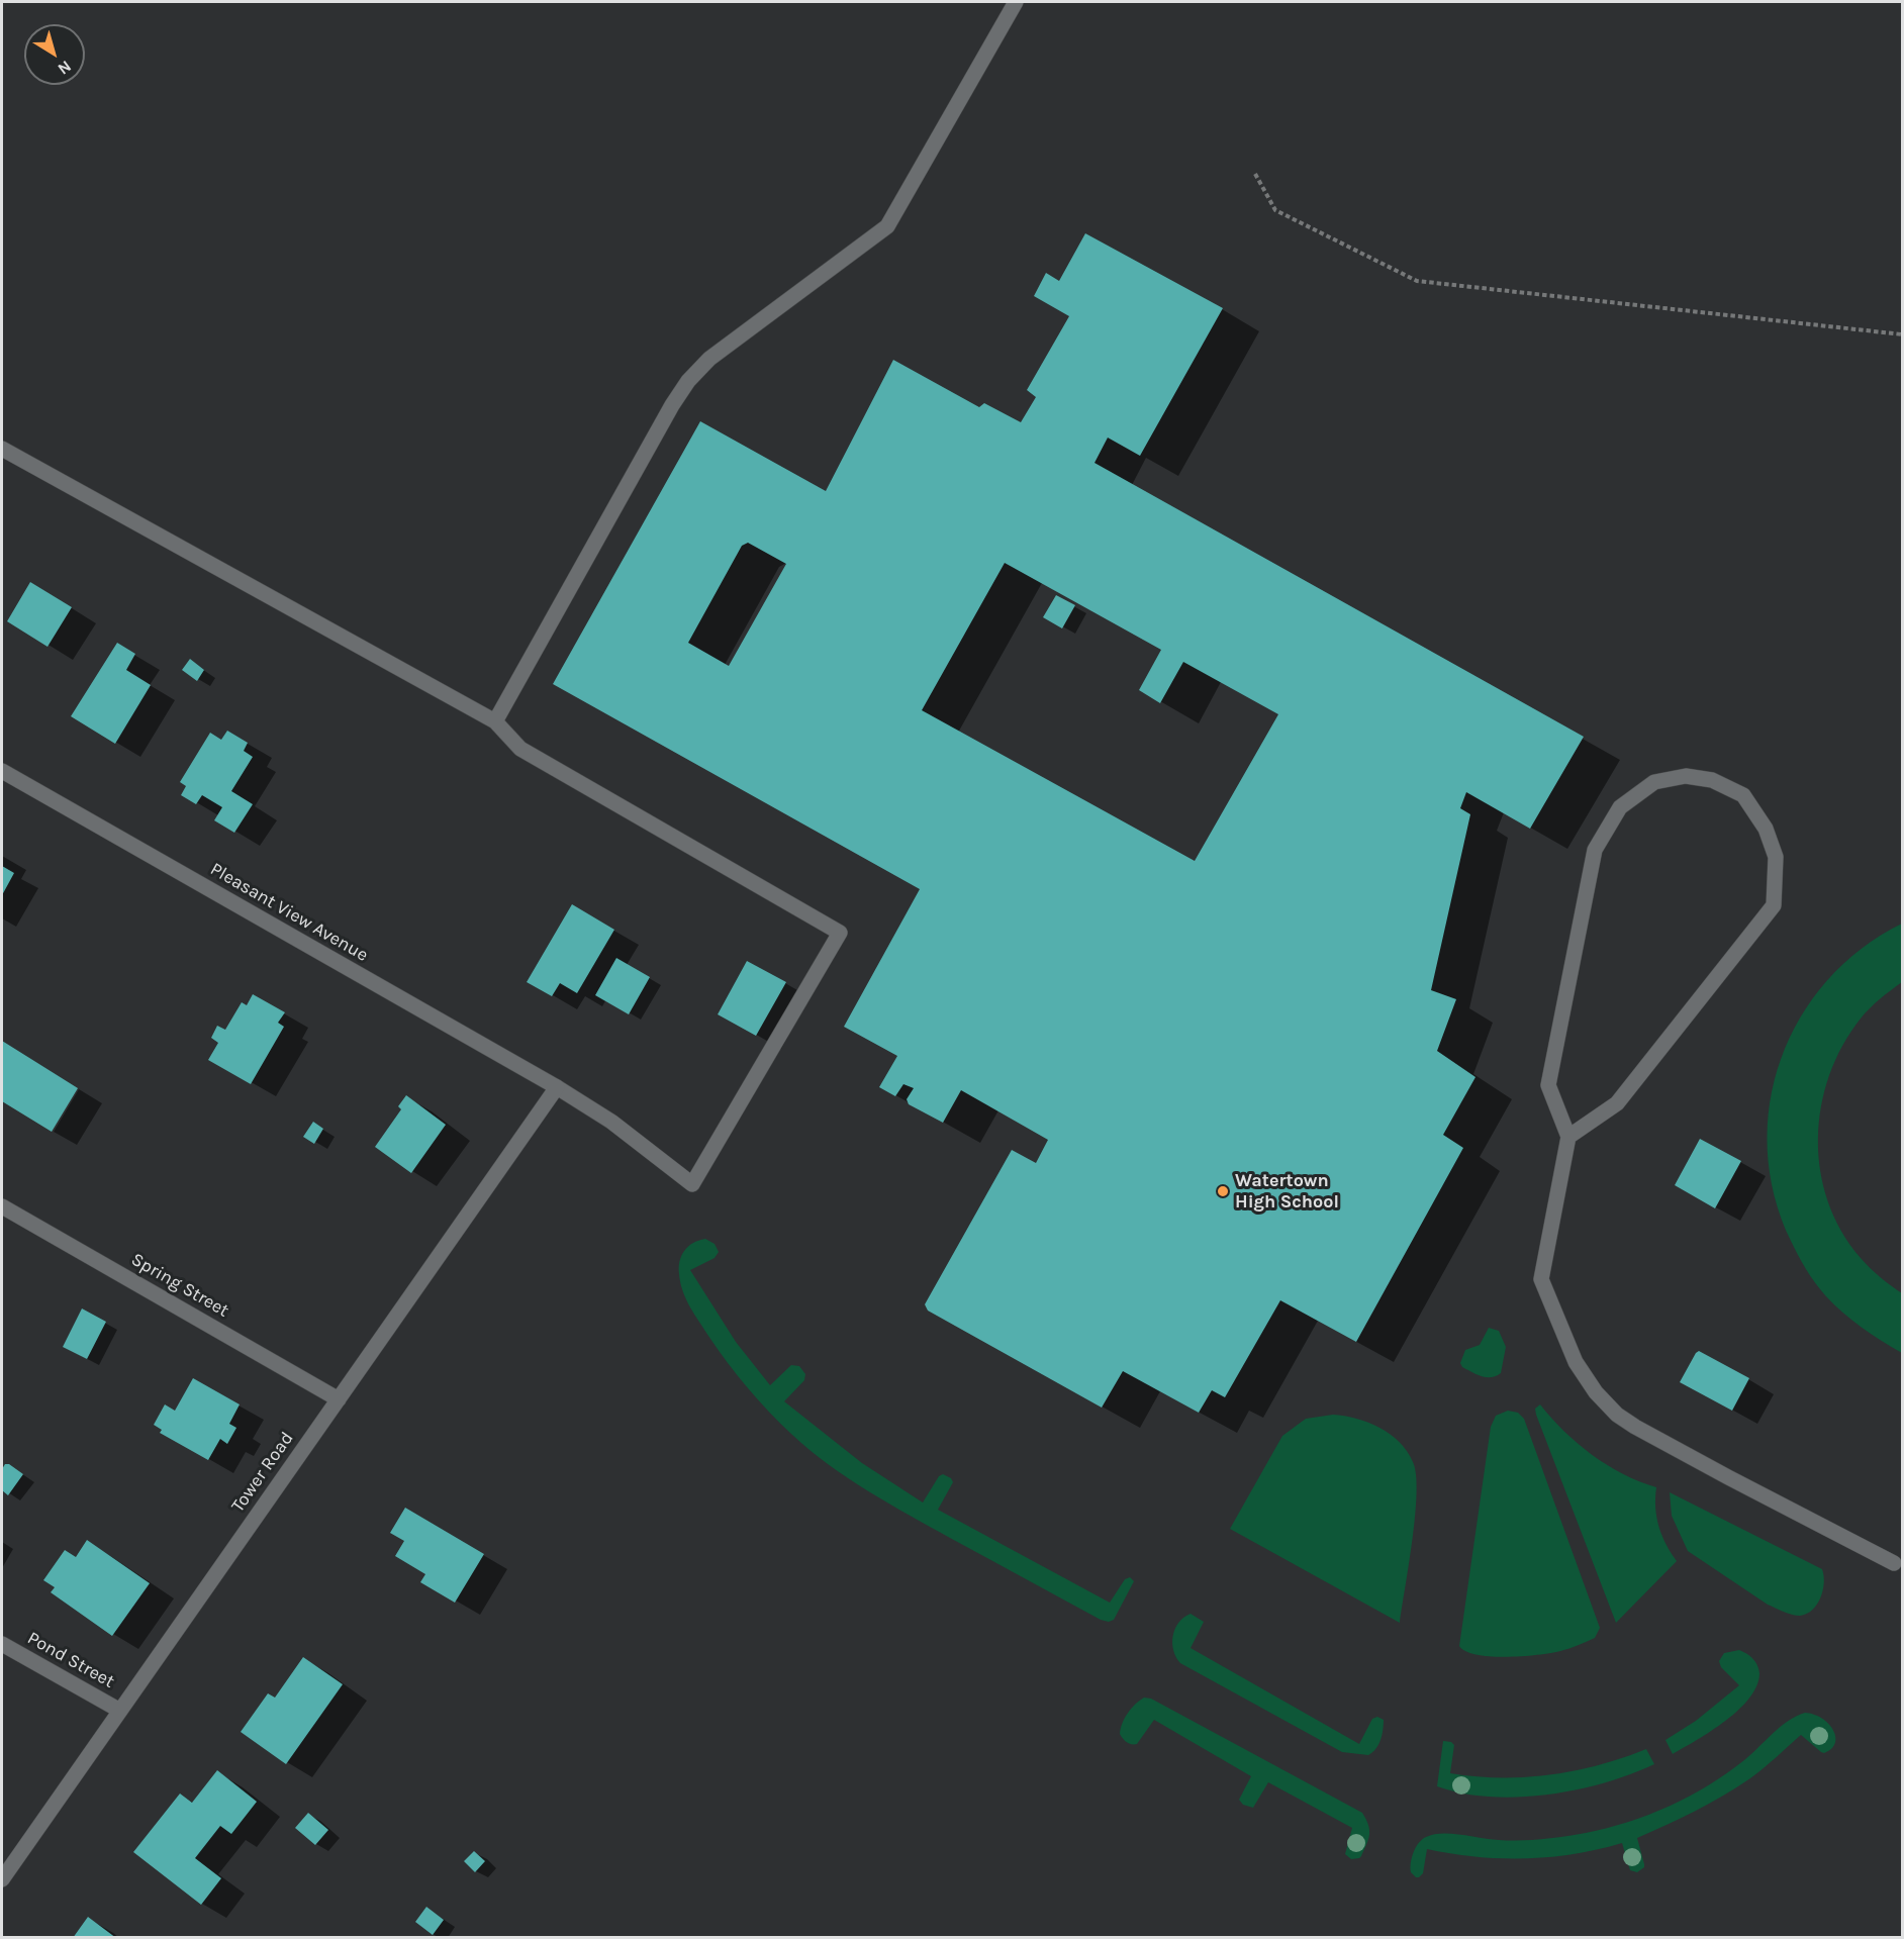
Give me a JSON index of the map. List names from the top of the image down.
{
  "streets": {
    "street": [
      "Pleasant View Avenue",
      "Spring Street",
      "Tower Road",
      "Pond Street"
    ]
  },
  "crossings": [
    ["Pleasant View Avenue", "Tower Road"],
    ["Spring Street", "Tower Road"],
    ["Tower Road", "Pond Street"]
  ],
  "places": ["Watertown High School"],
  "north": "bottom right"
}
